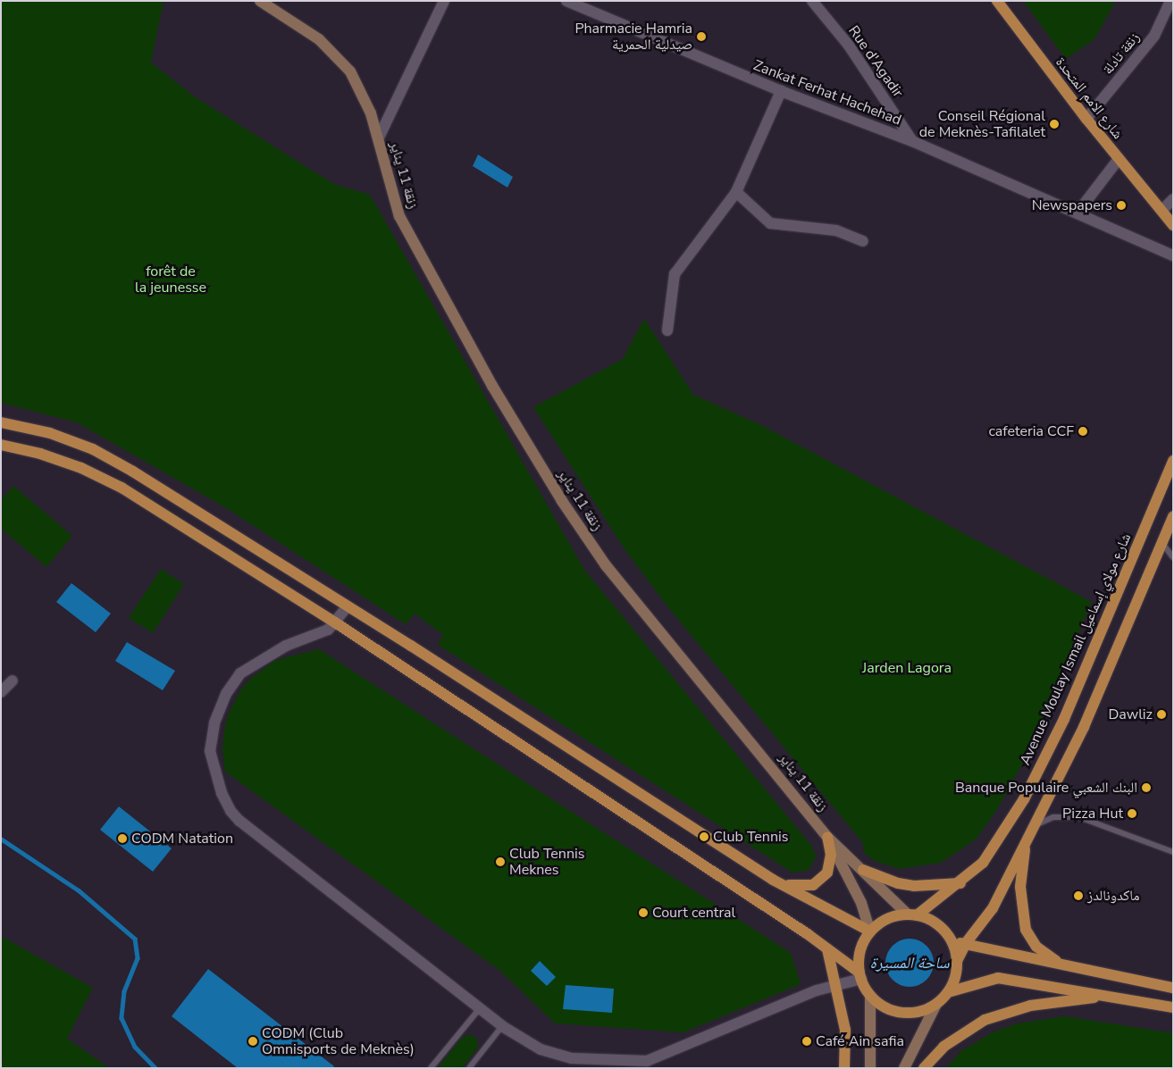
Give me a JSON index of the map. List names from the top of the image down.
{
  "streets": {
    "main road": ["شارع الامم المتحدة", "زنقة 11 يناير", "Avenue Moulay Ismail شارع مولاي إسماعيل"],
    "street": ["زنقة تادلة", "Rue d'Agadir", "Zankat Ferhat Hachehad"]
  },
  "crossings": [
    ["زنقة تادلة", "شارع الامم المتحدة"],
    ["Rue d'Agadir", "Zankat Ferhat Hachehad"]
  ],
  "water": ["ساحة المسيرة"],
  "parks": ["forêt de la jeunesse", "Jarden Lagora"],
  "places": [
    "Pharmacie Hamria صيدلية الحمرية",
    "Conseil Régional de Meknès-Tafilalet",
    "Newspapers",
    "cafeteria CCF",
    "Dawliz",
    "Banque Populaire البنك الشعبي",
    "Pizza Hut",
    "Club Tennis",
    "CODM Natation",
    "Club Tennis Meknes",
    "ماكدونالدز",
    "Court central",
    "CODM (Club Omnisports de Meknès)",
    "Café Ain safia"
  ]
}
